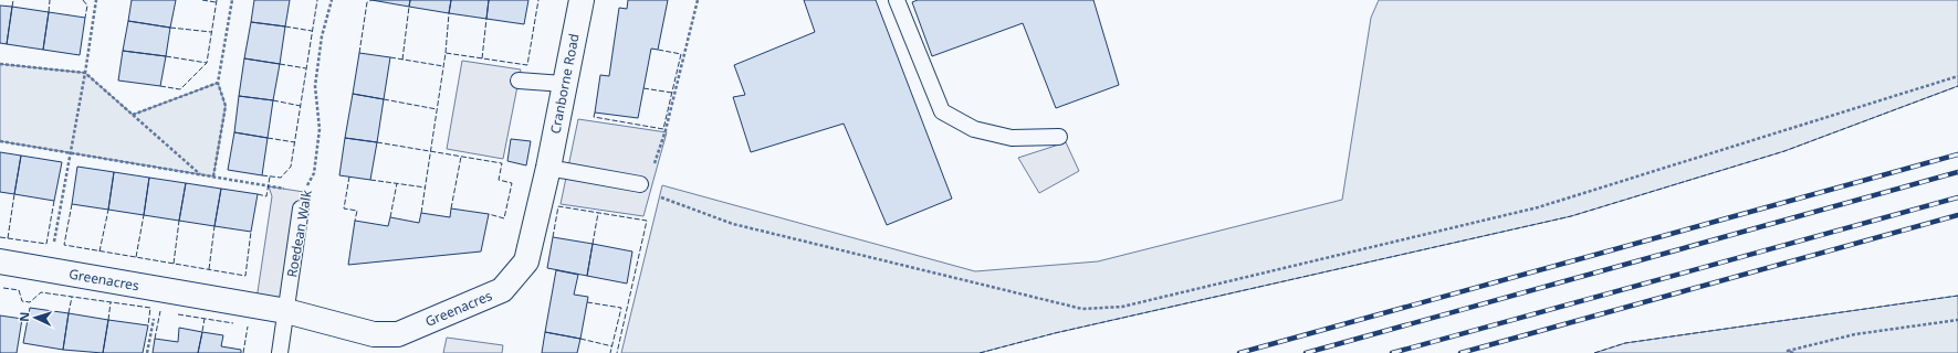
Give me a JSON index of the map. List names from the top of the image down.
{
  "streets": {
    "street": ["Cranborne Road", "Greenacres"],
    "lane": ["Roedean Walk"]
  },
  "crossings": [
    ["Cranborne Road", "Greenacres"],
    ["Roedean Walk", "Greenacres"]
  ],
  "north": "left"
}
